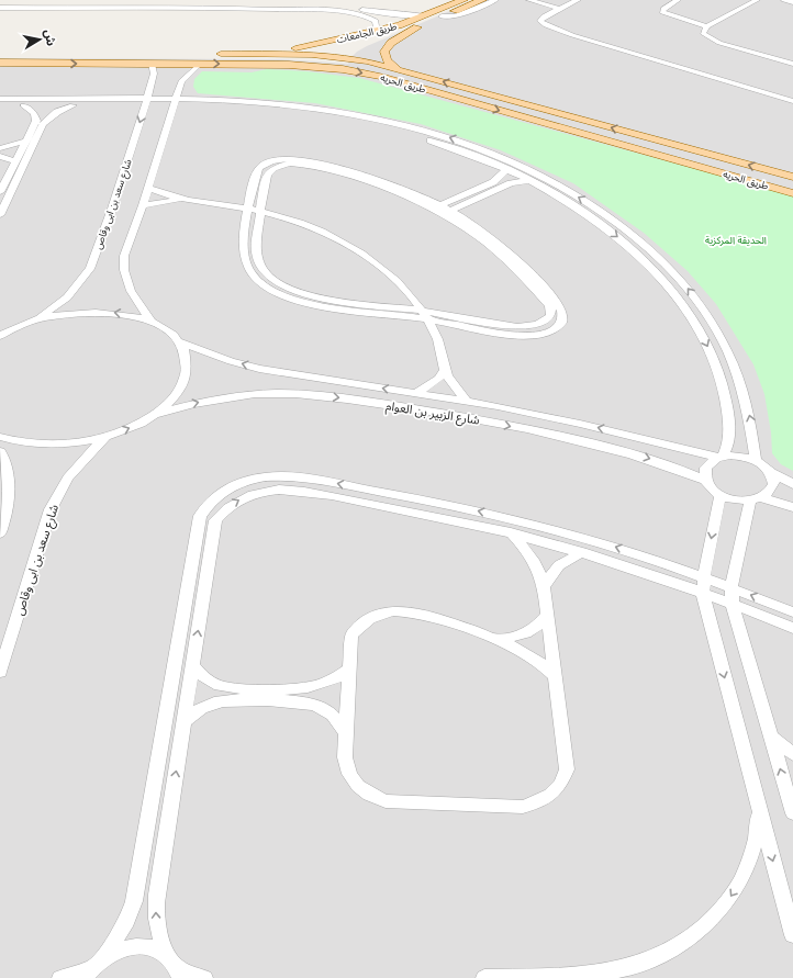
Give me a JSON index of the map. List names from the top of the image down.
{
  "streets": {
    "main road": ["طريق الجامعات", "طريق الحريه"],
    "street": ["شارع سعد بن ابى وقاص", "شارع الزبير بن العوام"]
  },
  "crossings": [
    ["طريق الجامعات", "طريق الحريه"],
    ["طريق الحريه", "شارع سعد بن ابى وقاص"]
  ],
  "parks": ["الحديقة المركزية"],
  "north": "right"
}
